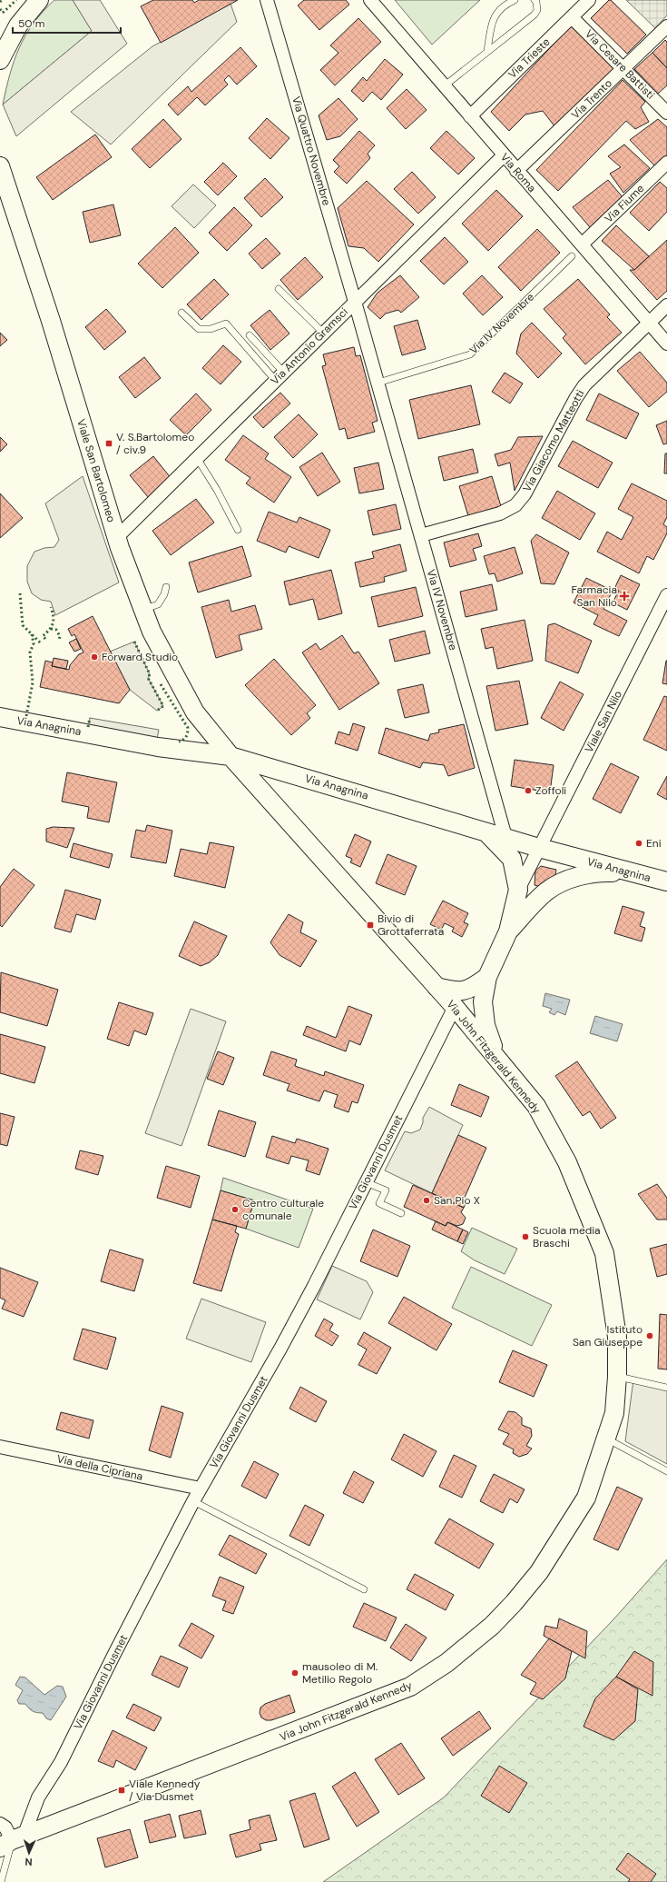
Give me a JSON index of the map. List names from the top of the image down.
{
  "streets": {
    "main road": ["Viale San Bartolomeo", "Via Anagnina", "Via John Fitzgerald Kennedy"],
    "street": [
      "Via Trieste",
      "Via Cesare Battisti",
      "Via Trento",
      "Via Quattro Novembre",
      "Via Roma",
      "Via Fiume",
      "Via IV Novembre",
      "Via Antonio Gramsci",
      "Via Giacomo Matteotti",
      "Viale San Nilo",
      "Via Giovanni Dusmet",
      "Via della Cipriana"
    ]
  },
  "crossings": [
    ["Via Trieste", "Via Cesare Battisti"],
    ["Via Trieste", "Via Roma"],
    ["Via Cesare Battisti", "Via Trento"],
    ["Via Trento", "Via Roma"],
    ["Via Quattro Novembre", "Via IV Novembre"],
    ["Via Quattro Novembre", "Via Antonio Gramsci"],
    ["Via Roma", "Via Fiume"],
    ["Via Roma", "Via Antonio Gramsci"],
    ["Via Roma", "Via Giacomo Matteotti"],
    ["Via IV Novembre", "Via Antonio Gramsci"],
    ["Via IV Novembre", "Via Giacomo Matteotti"],
    ["Via IV Novembre", "Via Anagnina"],
    ["Via Antonio Gramsci", "Viale San Bartolomeo"],
    ["Viale San Bartolomeo", "Via Anagnina"],
    ["Viale San Bartolomeo", "Via John Fitzgerald Kennedy"],
    ["Viale San Nilo", "Via Anagnina"],
    ["Via John Fitzgerald Kennedy", "Via Giovanni Dusmet"],
    ["Via Giovanni Dusmet", "Via della Cipriana"]
  ],
  "places": {
    "transit": ["V. S.Bartolomeo / civ.9", "Bivio di Grottaferrata", "Viale Kennedy / Via Dusmet"],
    "health": ["Farmacia San Nilo"],
    "other": [
      "Forward Studio",
      "Zoffoli",
      "Eni",
      "San Pio X",
      "Centro culturale comunale",
      "Scuola media Braschi",
      "Istituto San Giuseppe",
      "mausoleo di M. Metilio Regolo"
    ]
  },
  "scale_bar": "50 m",
  "north": "bottom"
}
